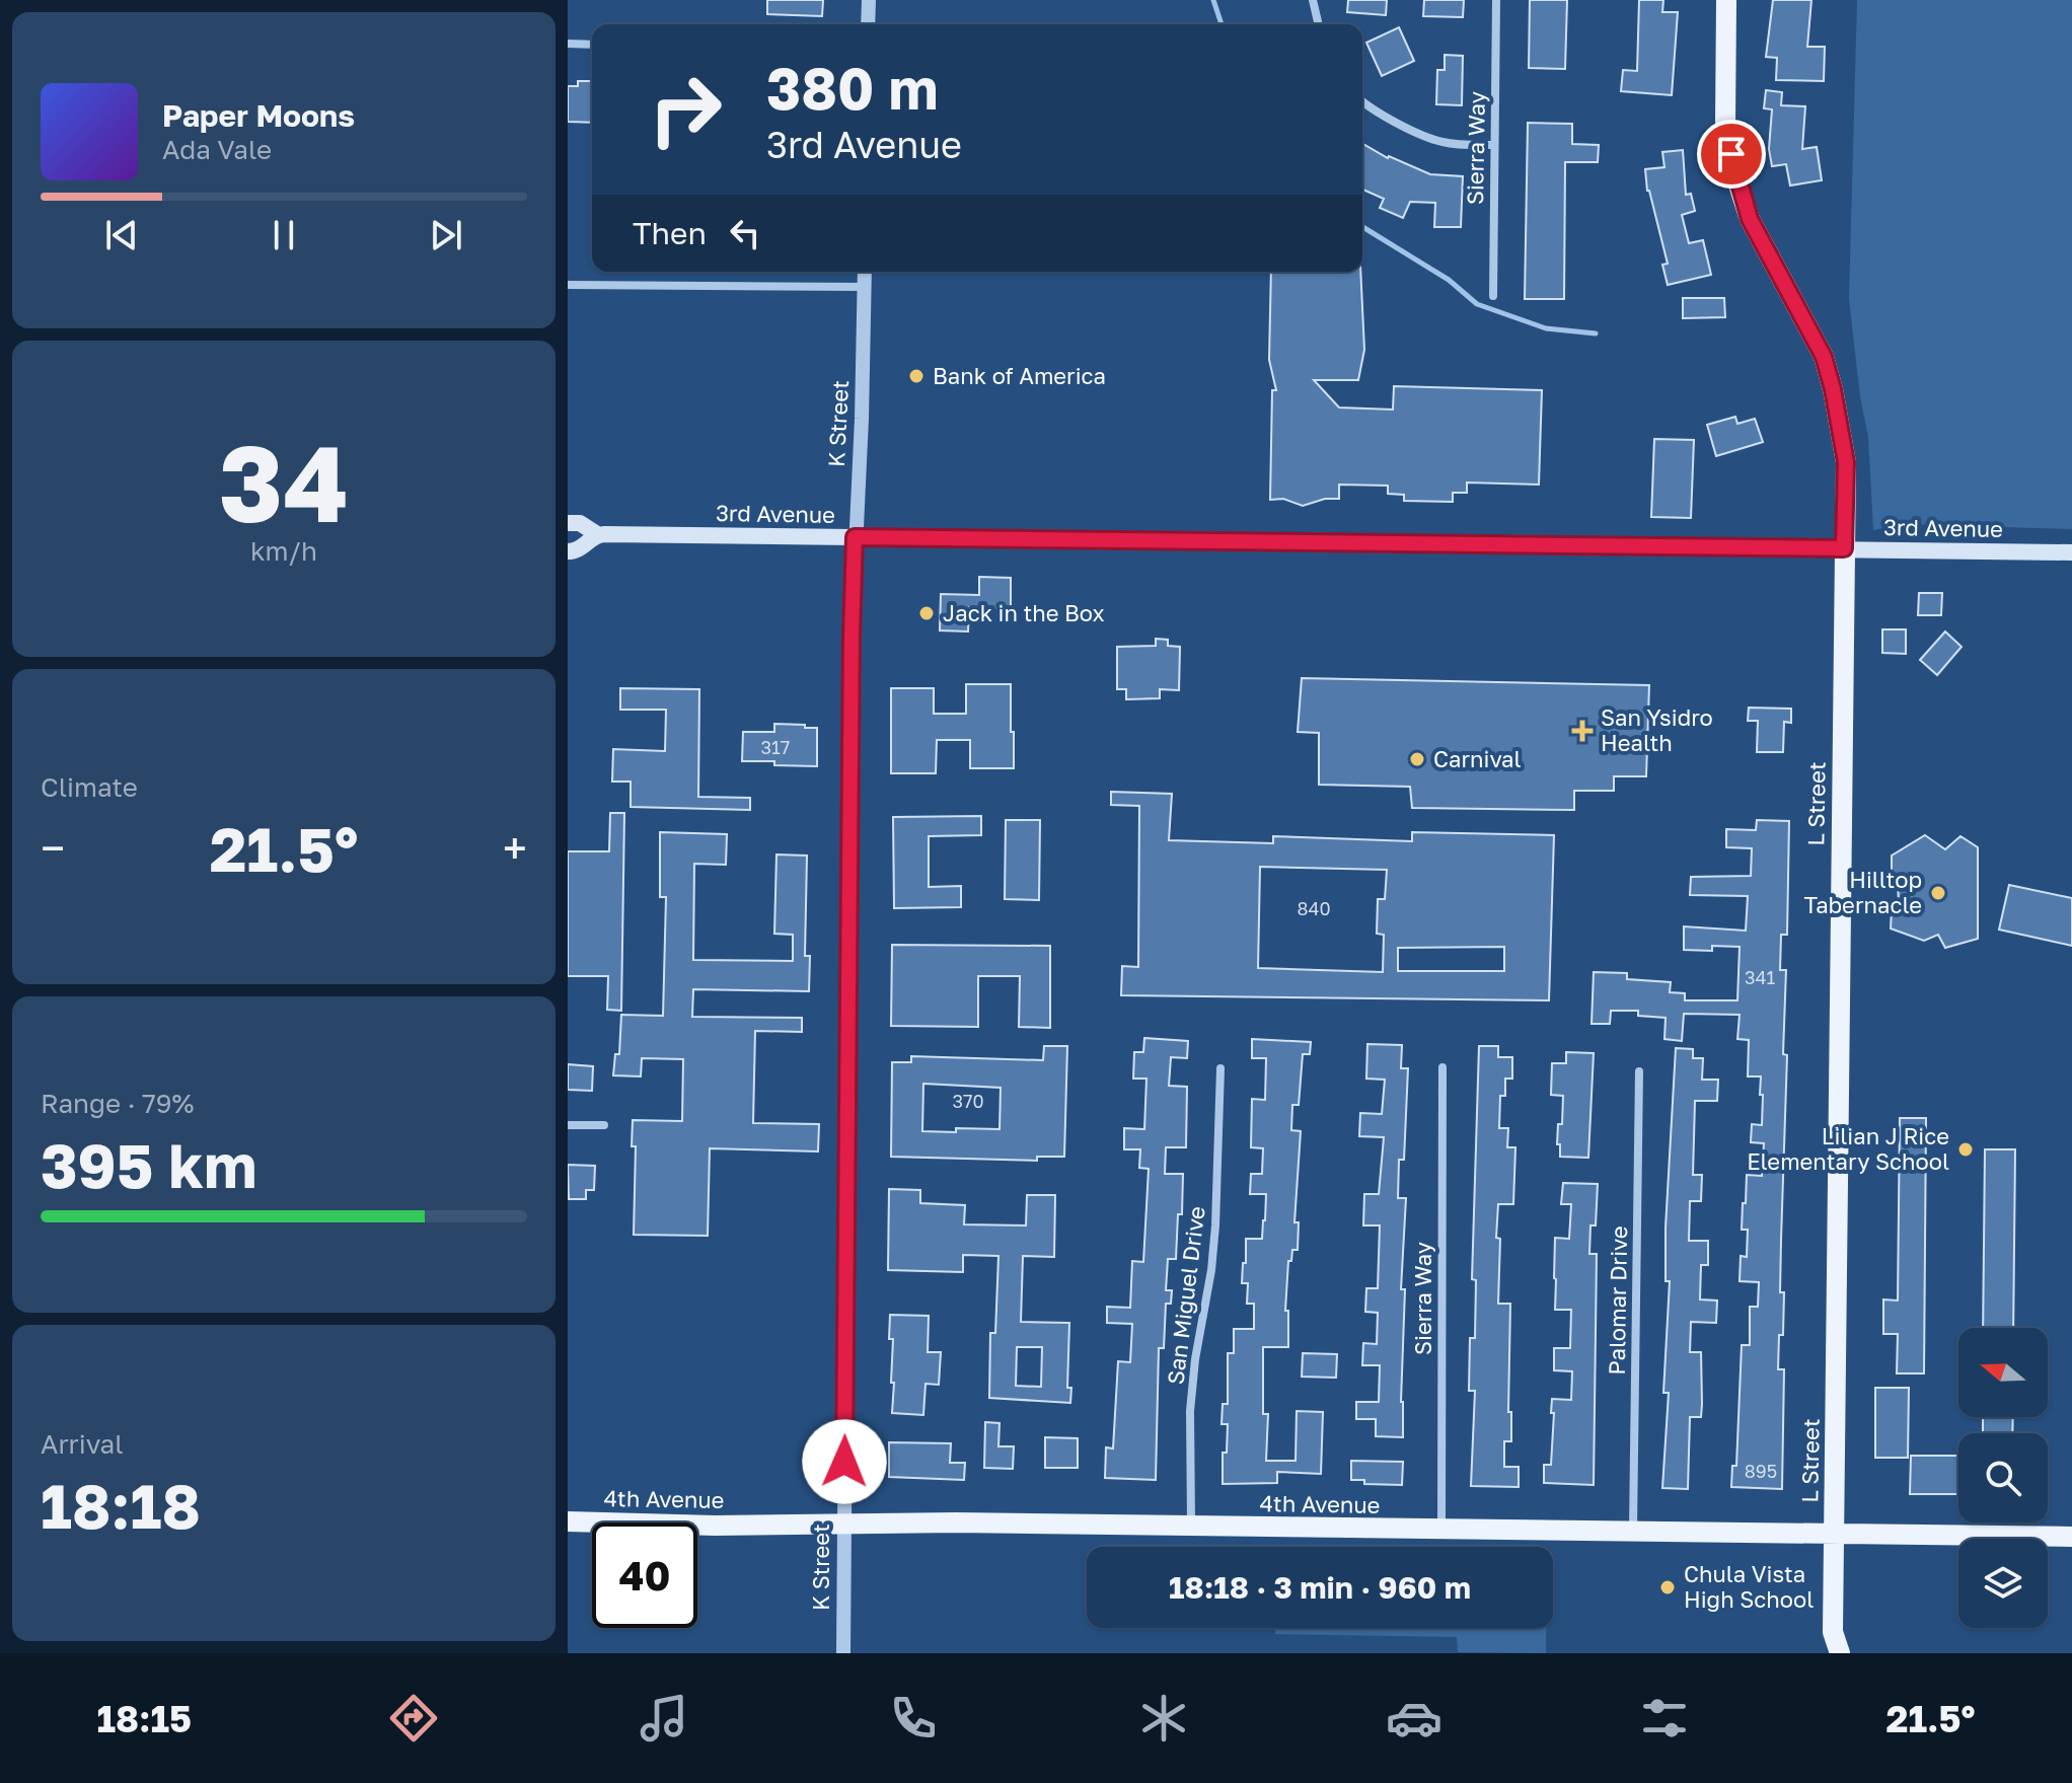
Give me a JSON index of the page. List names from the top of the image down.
{
  "streets": {
    "main road": ["3rd Avenue", "L Street", "4th Avenue"],
    "street": [
      "Sierra Way",
      "K Street",
      "San Miguel Drive",
      "Palomar Drive"
    ]
  },
  "crossings": [
    ["Sierra Way", "4th Avenue"],
    ["K Street", "3rd Avenue"],
    ["K Street", "4th Avenue"],
    ["3rd Avenue", "L Street"],
    ["L Street", "4th Avenue"],
    ["San Miguel Drive", "4th Avenue"],
    ["Palomar Drive", "4th Avenue"]
  ],
  "places": {
    "other": [
      "Bank of America",
      "Jack in the Box",
      "Carnival",
      "Hilltop Tabernacle",
      "Lilian J Rice Elementary School",
      "Chula Vista High School"
    ],
    "health": ["San Ysidro Health"]
  },
  "house_numbers": [
    "317",
    "840",
    "341",
    "370",
    "895"
  ],
  "north": "left",
  "page": {
    "turn": ["380 m", "3rd Avenue"],
    "song": ["Paper Moons", "Ada Vale"],
    "then": "Then",
    "tile": [
      ["34", "km/h"],
      "Climate",
      ["Range · 79%", "395 km"],
      ["Arrival", "18:18"]
    ],
    "heat": ["−", "21.5°", "+"],
    "limit": "40",
    "trip": "18:18 · 3 min · 960 m",
    "tabs": ["18:15", "21.5°"]
  }
}
